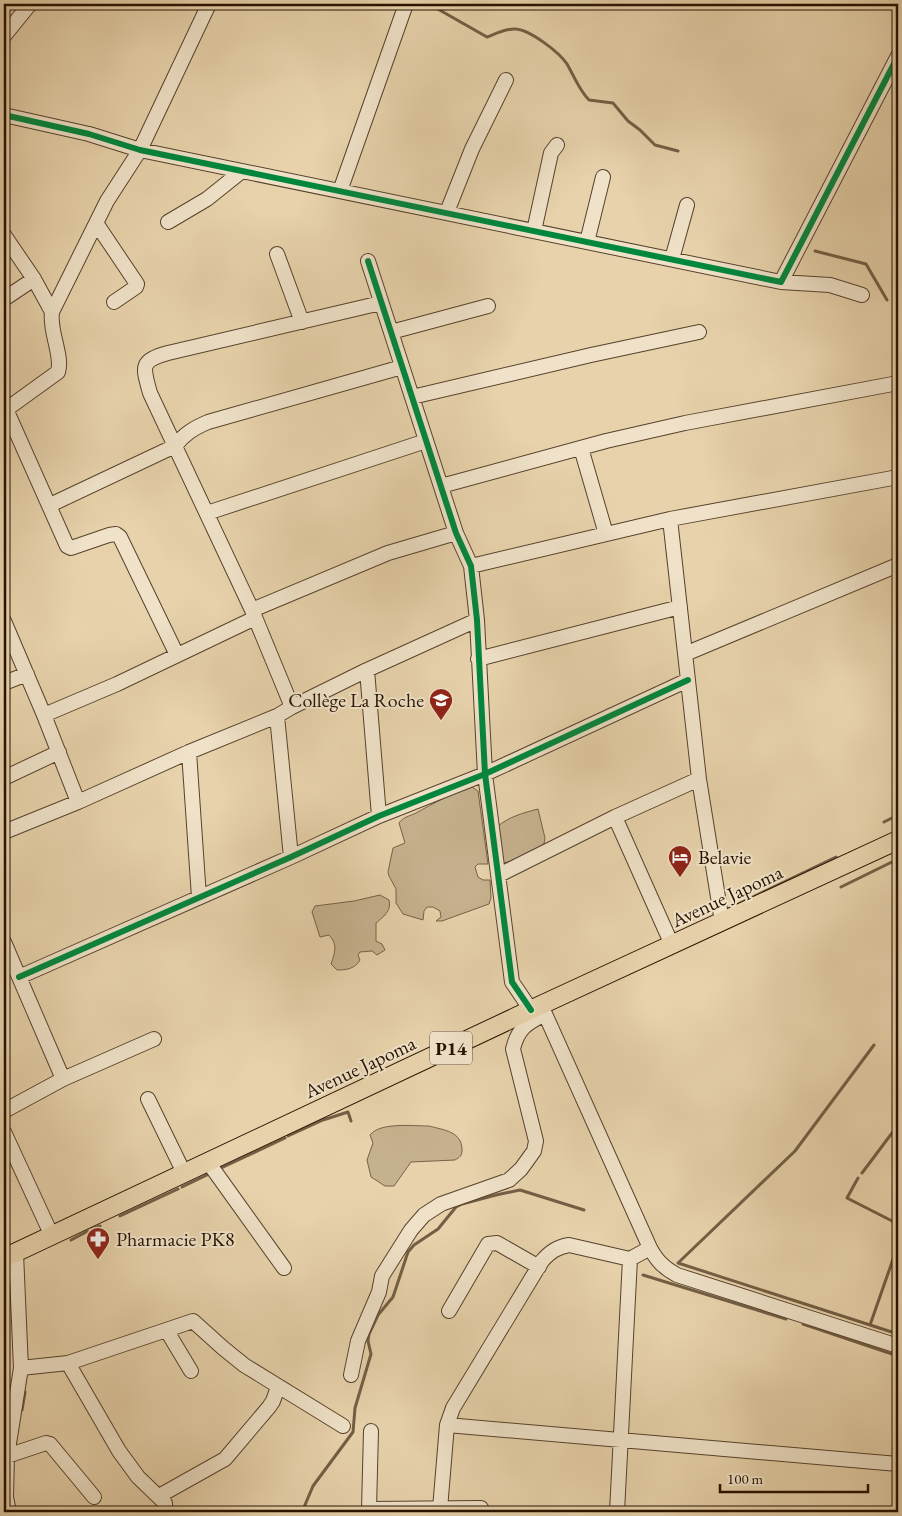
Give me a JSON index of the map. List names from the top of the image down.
{
  "streets": {
    "main road": ["Avenue Japoma", "P14"]
  },
  "places": {
    "school or university": ["Collège La Roche"],
    "hotel": ["Belavie"],
    "pharmacy": ["Pharmacie PK8"]
  },
  "scale_bar": "100 m"
}
